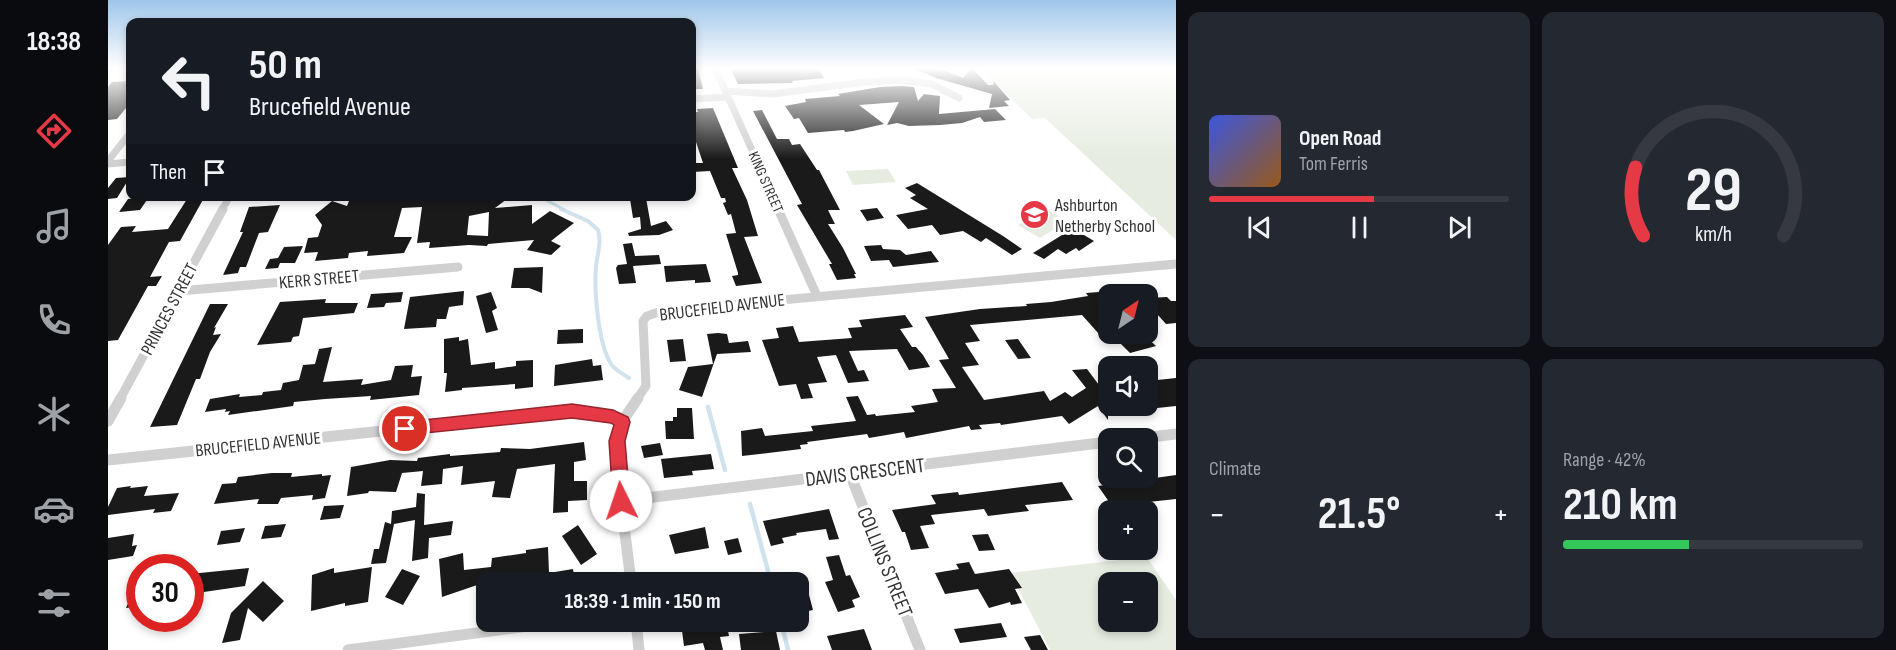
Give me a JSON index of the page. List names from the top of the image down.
{
  "streets": {
    "street": [
      "KING STREET",
      "KERR STREET",
      "BRUCEFIELD AVENUE",
      "PRINCES STREET",
      "DAVIS CRESCENT",
      "COLLINS STREET"
    ]
  },
  "crossings": [
    ["KING STREET", "BRUCEFIELD AVENUE"],
    ["KERR STREET", "PRINCES STREET"],
    ["DAVIS CRESCENT", "COLLINS STREET"]
  ],
  "places": {
    "school or university": ["Ashburton Netherby School"]
  },
  "north": "top right",
  "page": {
    "tabs": "18:38",
    "turn": ["50 m", "Brucefield Avenue"],
    "song": ["Open Road", "Tom Ferris"],
    "then": "Then",
    "map_buttons": ["+", "−"],
    "tile": [
      "Climate",
      ["Range · 42%", "210 km"]
    ],
    "heat": ["−", "21.5°", "+"],
    "limit": "30",
    "trip": "18:39 · 1 min · 150 m",
    "gauge": ["29", "km/h"]
  }
}
